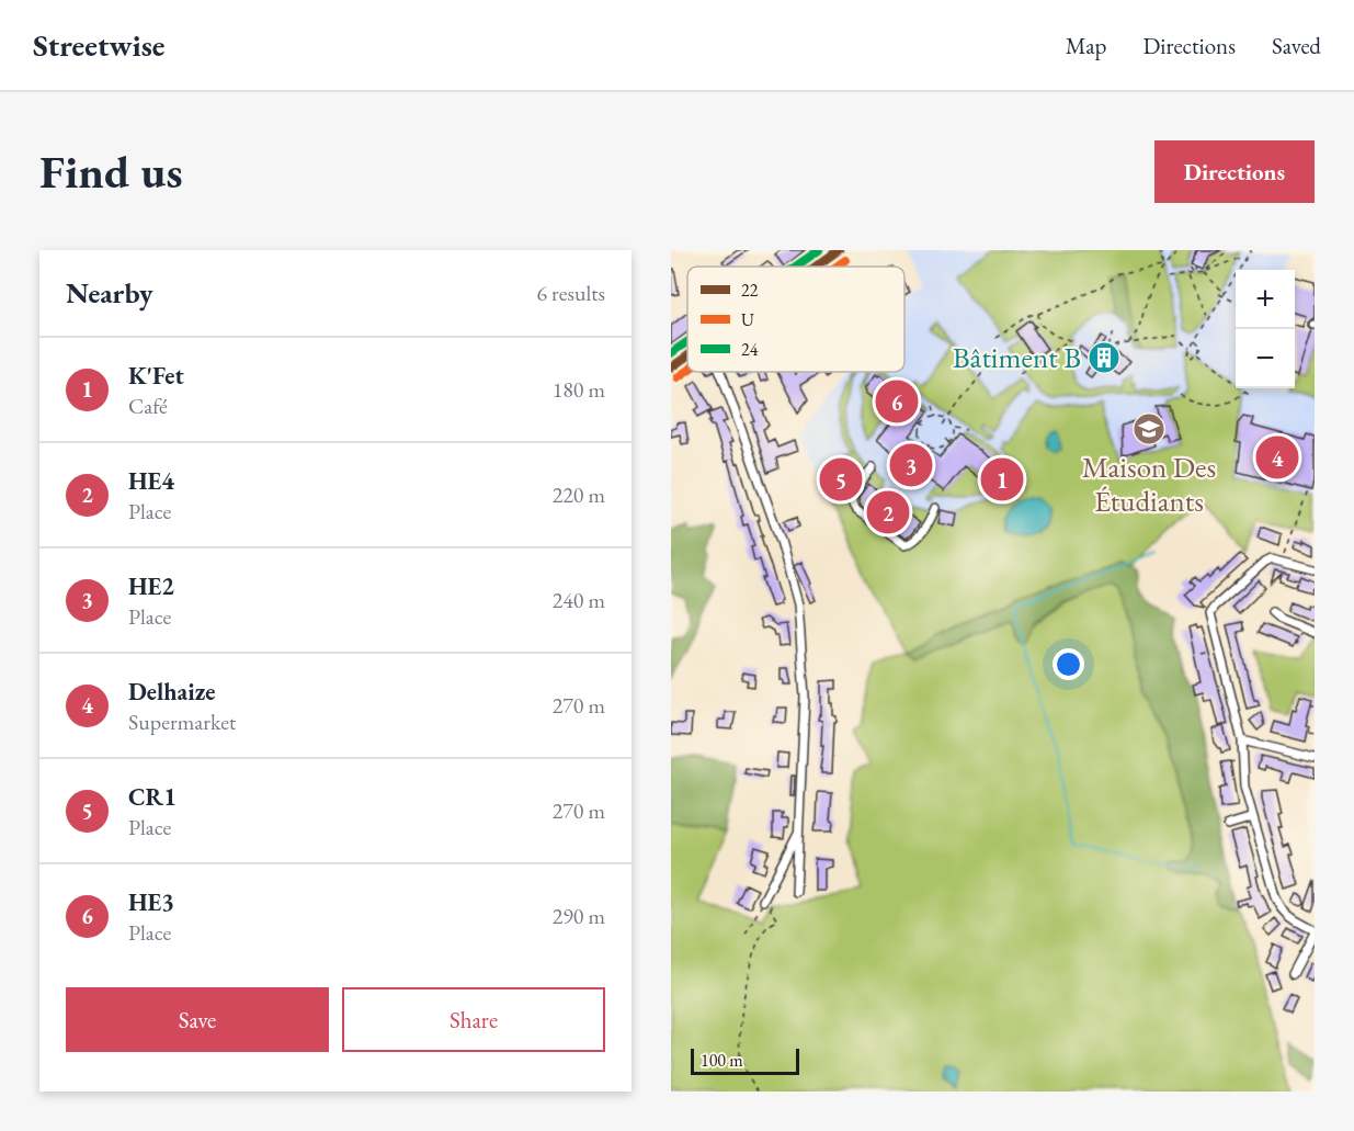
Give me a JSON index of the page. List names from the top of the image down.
{
  "places": {
    "building": ["Bâtiment B"],
    "school or university": ["Maison Des Étudiants"]
  },
  "lines": ["transit line 22", "transit line 24", "transit line U"],
  "legend": ["22", "U", "24"],
  "scale_bar": "100 m",
  "page": {
    "header": "Streetwise",
    "nav": ["Map", "Directions", "Saved"],
    "buttons": [
      "Directions",
      ["Save", "Share"]
    ],
    "title": "Find us",
    "heading": ["Nearby", "6 results"],
    "map_buttons": ["+", "−"],
    "list": [
      {
        "mark": "1",
        "name": "K'Fet",
        "note": "Café",
        "value": "180 m"
      },
      {
        "mark": "2",
        "name": "HE4",
        "note": "Place",
        "value": "220 m"
      },
      {
        "mark": "3",
        "name": "HE2",
        "note": "Place",
        "value": "240 m"
      },
      {
        "mark": "4",
        "name": "Delhaize",
        "note": "Supermarket",
        "value": "270 m"
      },
      {
        "mark": "5",
        "name": "CR1",
        "note": "Place",
        "value": "270 m"
      },
      {
        "mark": "6",
        "name": "HE3",
        "note": "Place",
        "value": "290 m"
      }
    ],
    "pins": [
      "6",
      "4",
      "3",
      "1",
      "5",
      "2"
    ],
    "scale": "100 m"
  }
}
